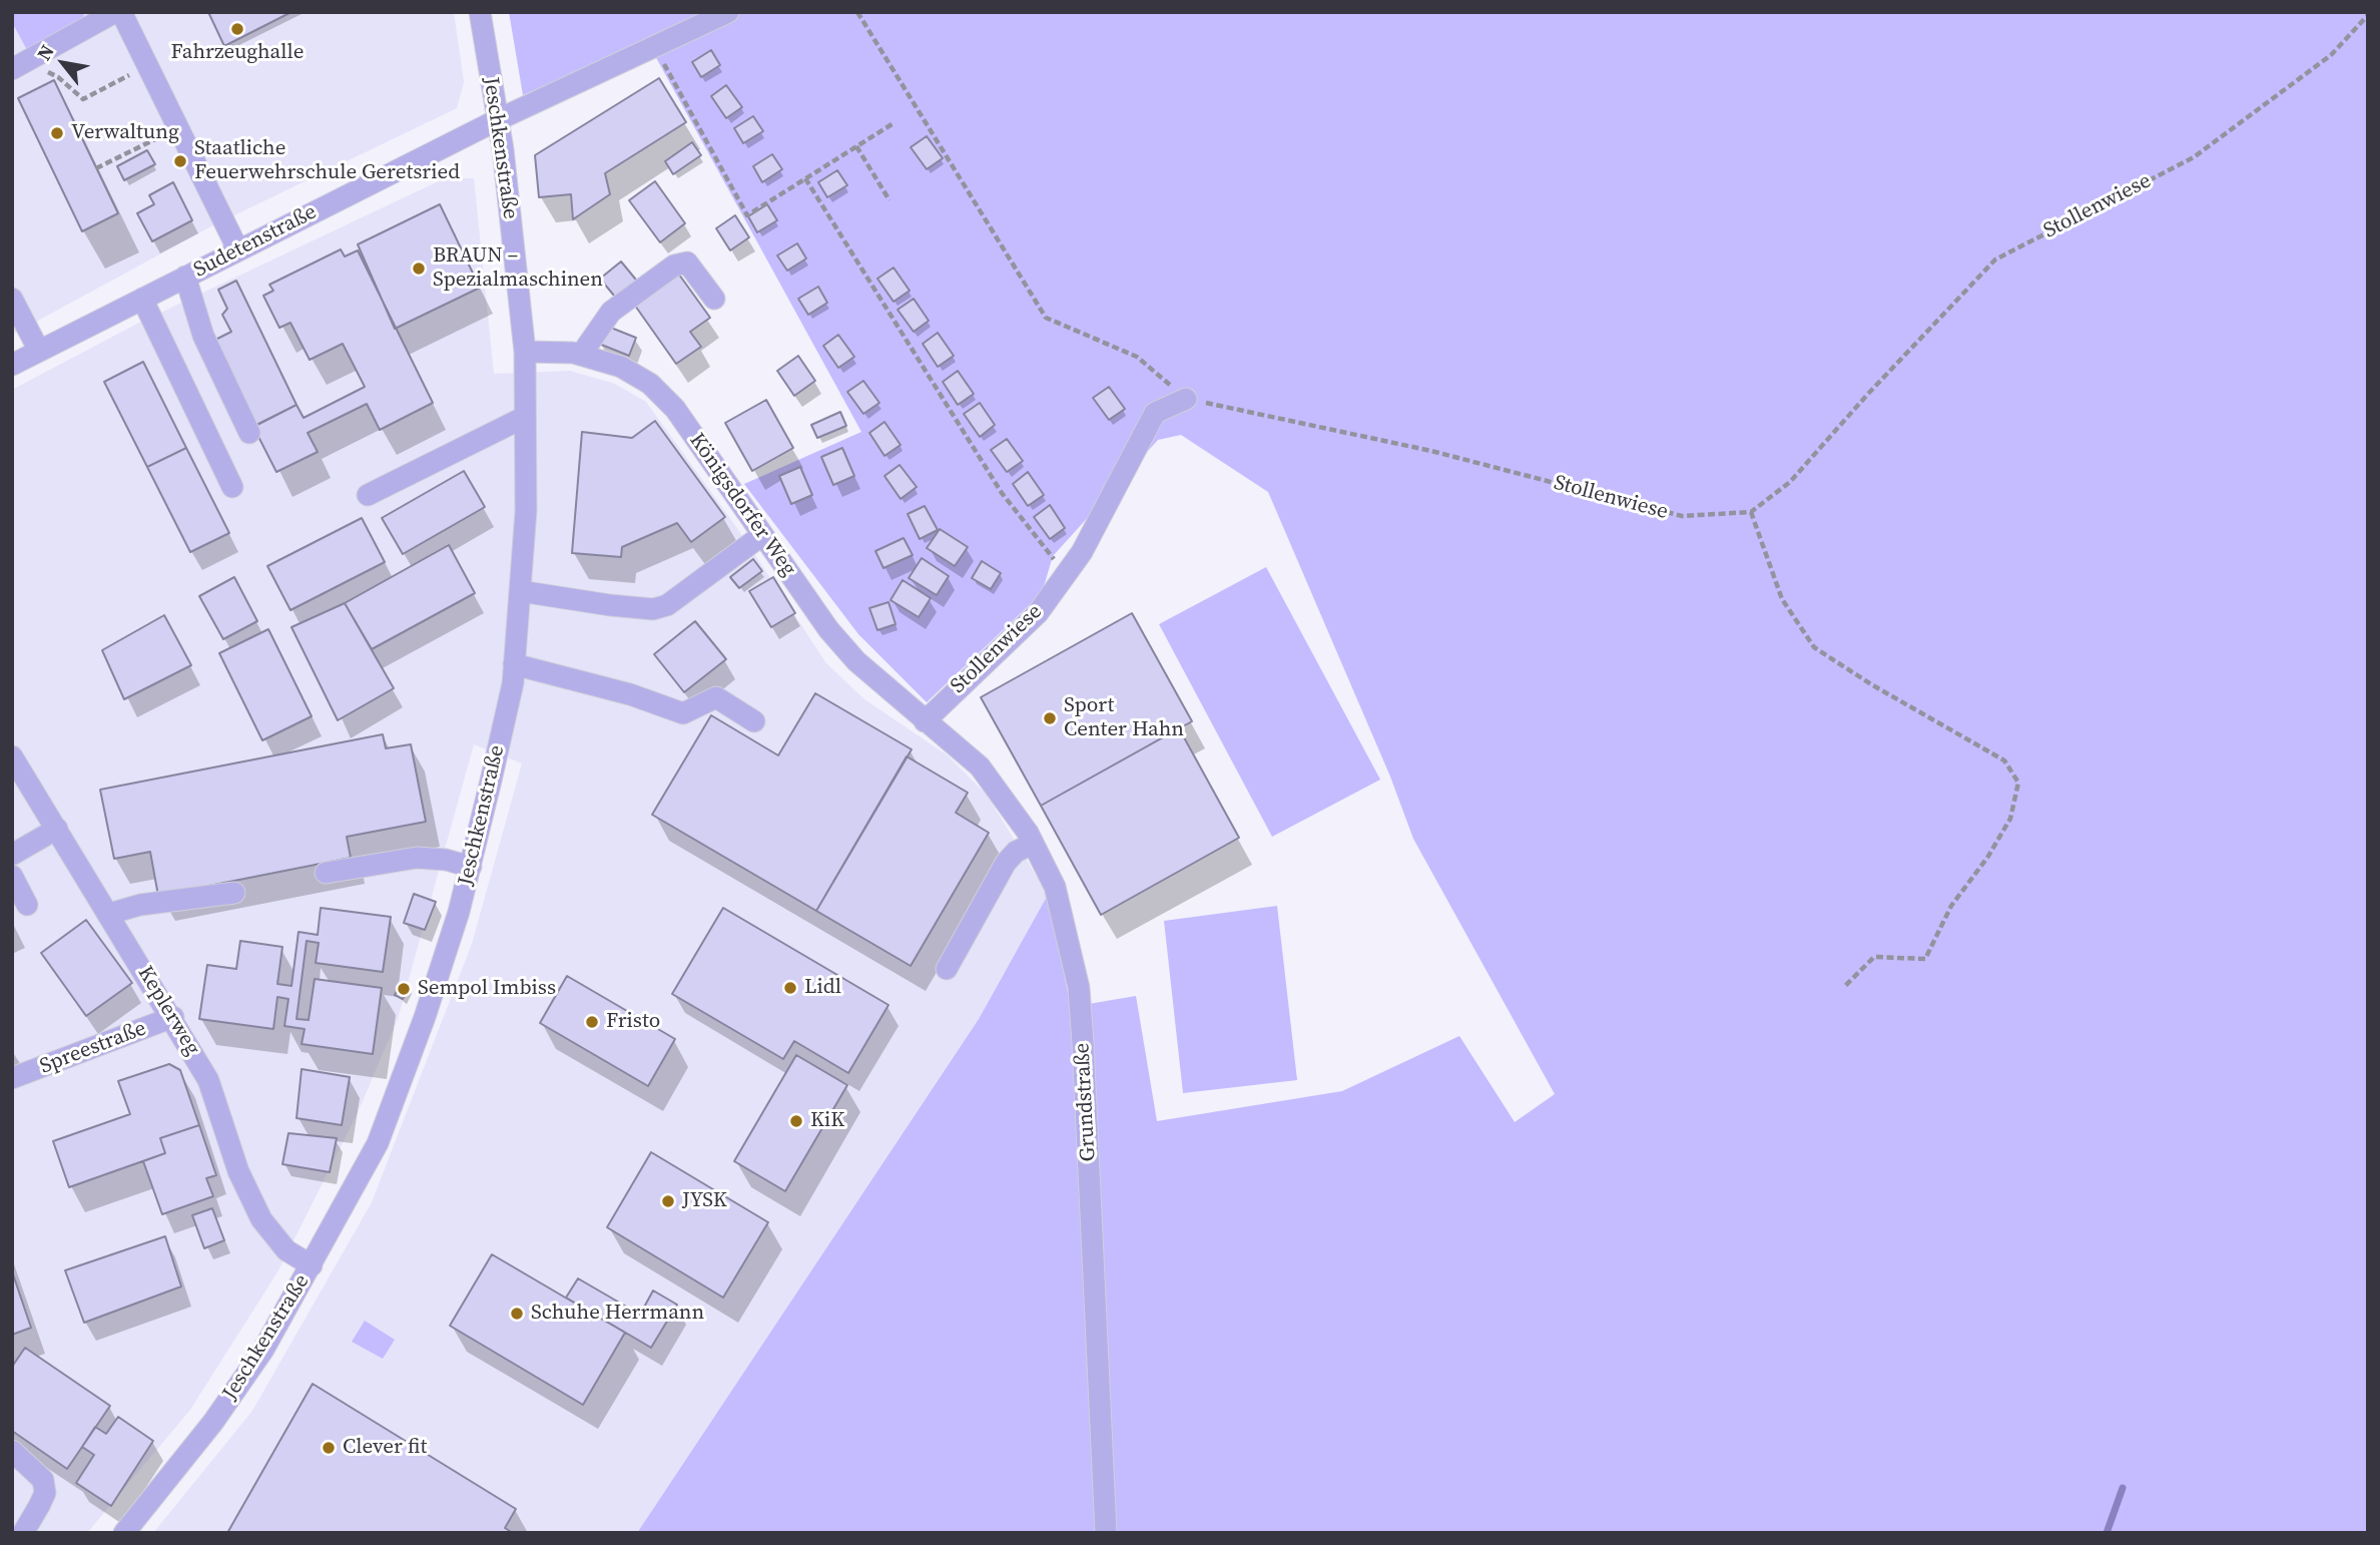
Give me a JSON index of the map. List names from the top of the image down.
{
  "streets": {
    "street": [
      "Jeschkenstraße",
      "Stollenwiese",
      "Sudetenstraße",
      "Königsdorfer Weg",
      "Keplerweg",
      "Spreestraße",
      "Grundstraße"
    ]
  },
  "crossings": [
    ["Jeschkenstraße", "Sudetenstraße"],
    ["Jeschkenstraße", "Königsdorfer Weg"],
    ["Jeschkenstraße", "Keplerweg"],
    ["Stollenwiese", "Königsdorfer Weg"],
    ["Stollenwiese", "Grundstraße"],
    ["Königsdorfer Weg", "Grundstraße"],
    ["Keplerweg", "Spreestraße"]
  ],
  "places": [
    "Fahrzeughalle",
    "Verwaltung",
    "Staatliche Feuerwehrschule Geretsried",
    "BRAUN – Spezialmaschinen",
    "Sport Center Hahn",
    "Lidl",
    "Sempol Imbiss",
    "Fristo",
    "KiK",
    "JYSK",
    "Schuhe Herrmann",
    "Clever fit"
  ],
  "north": "top left"
}
